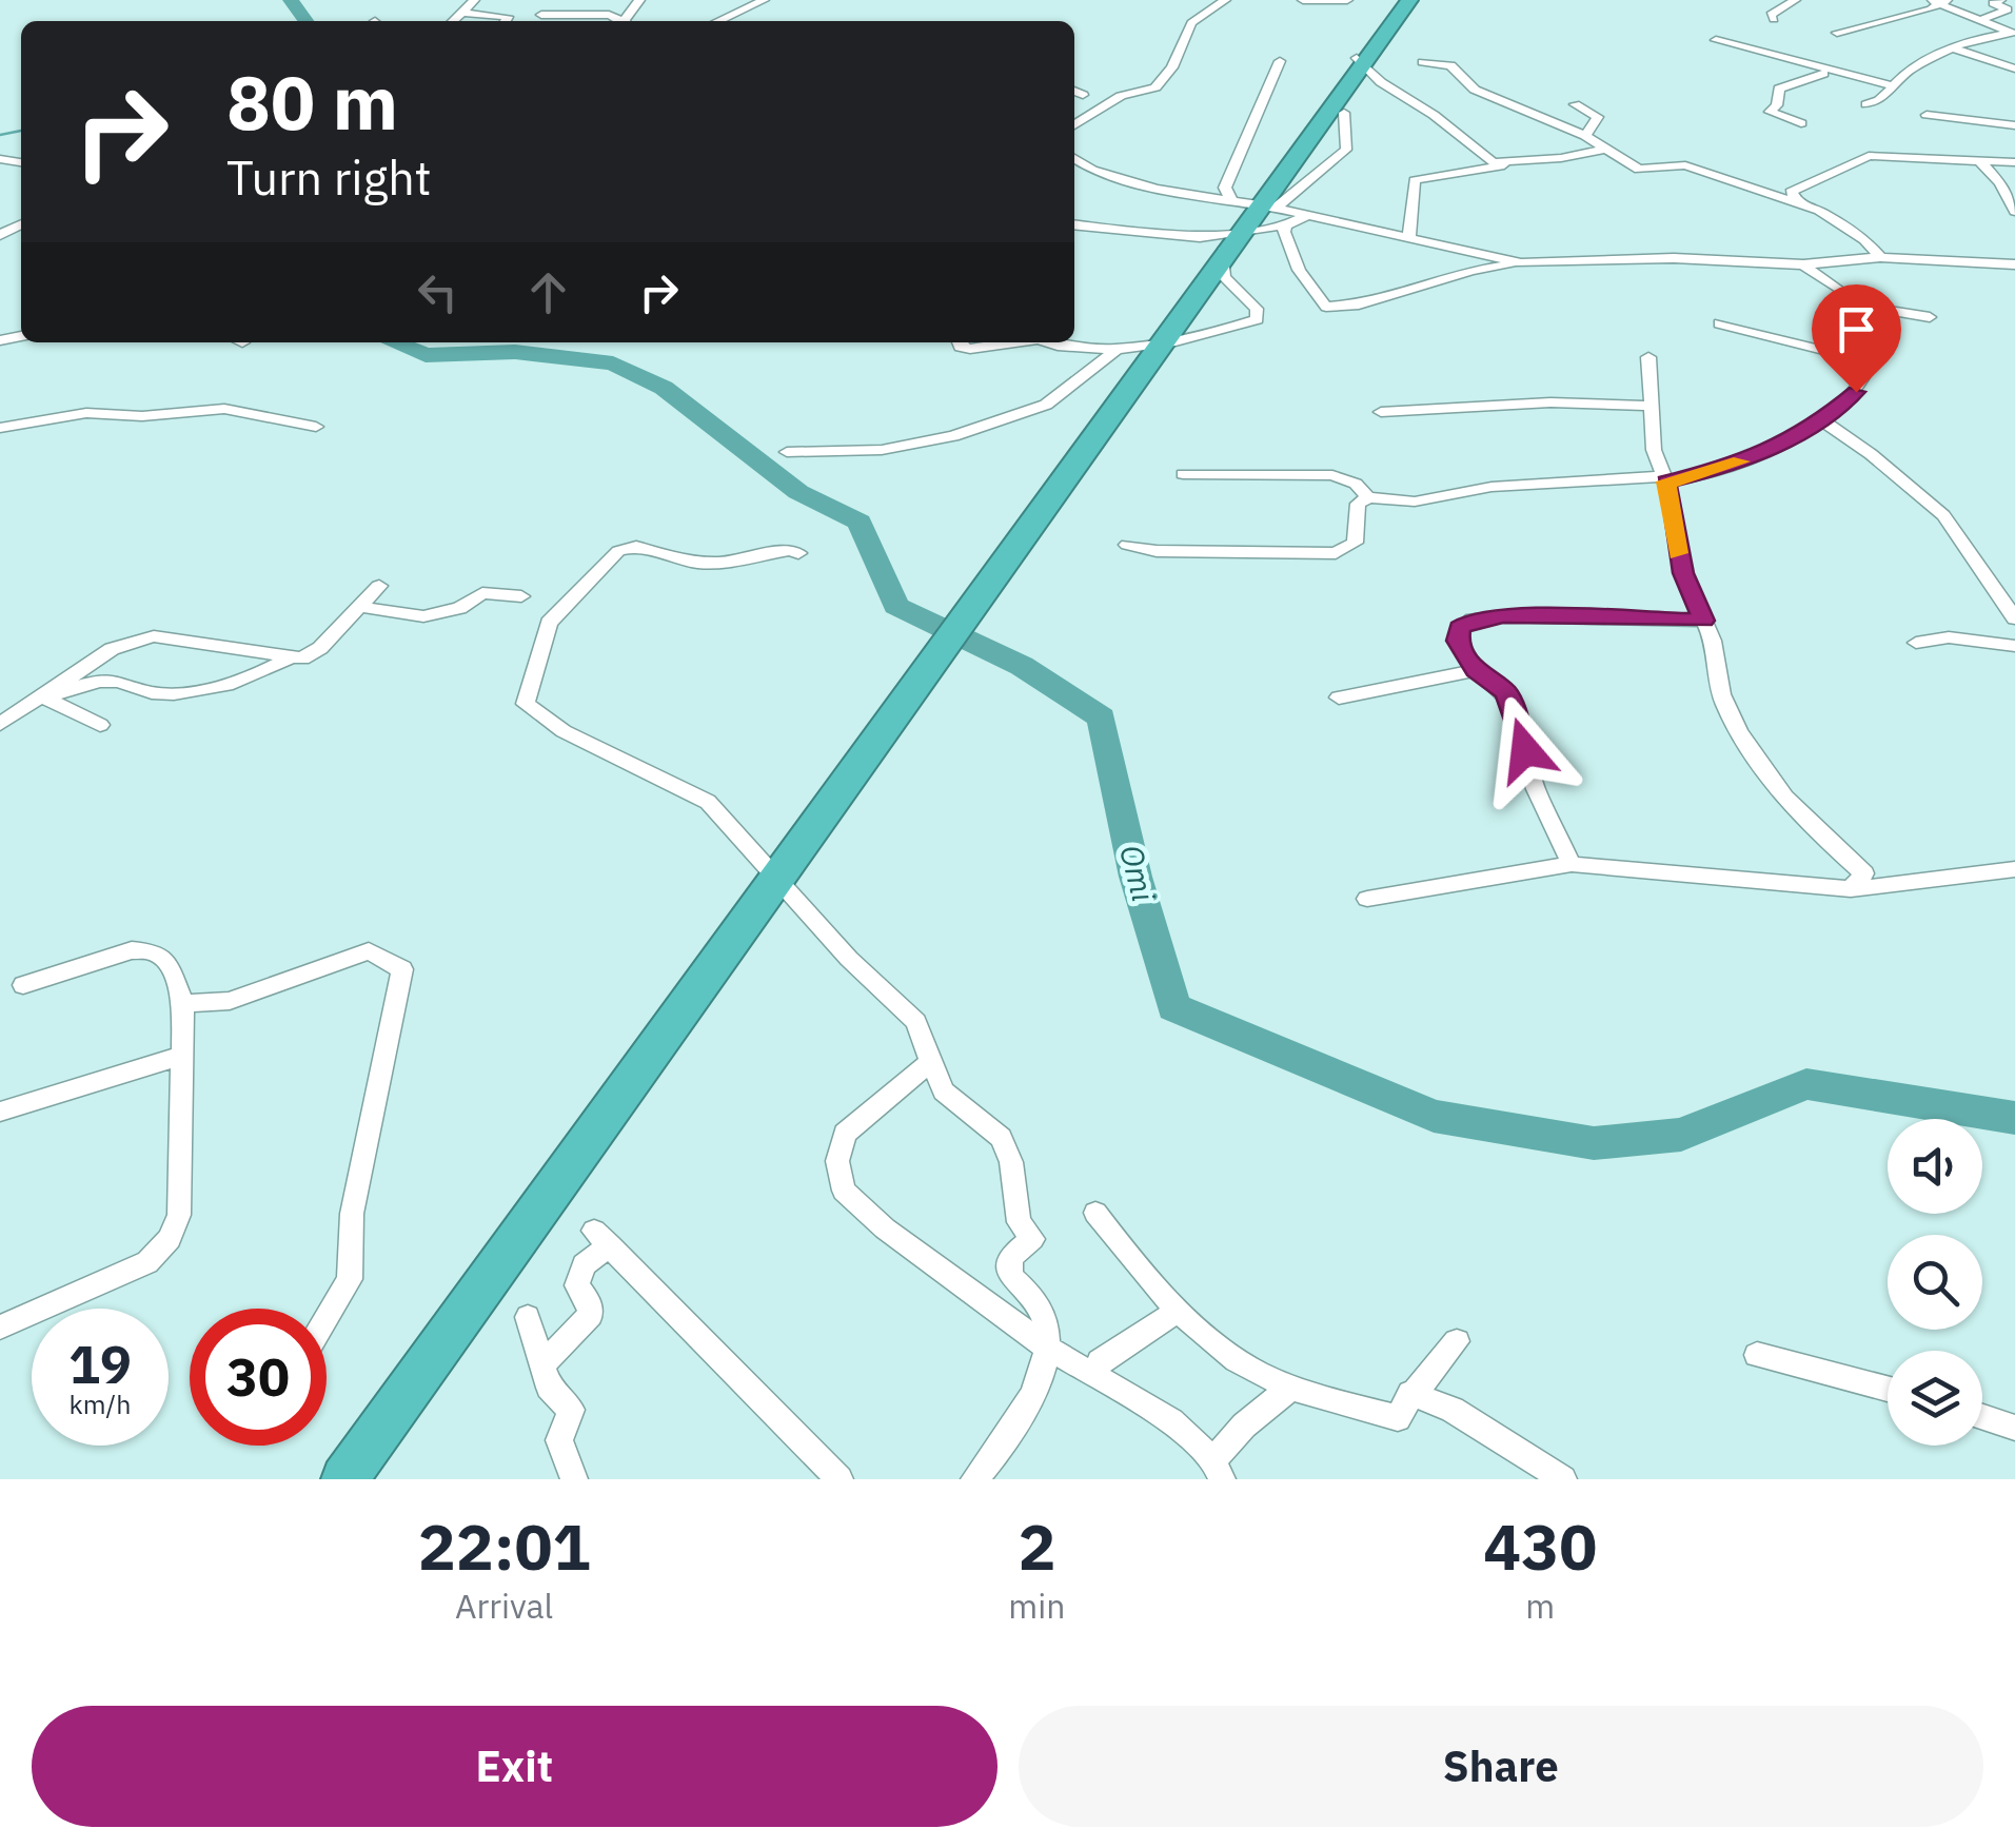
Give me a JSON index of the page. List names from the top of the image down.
{
  "water": ["Omi"],
  "page": {
    "turn": ["80 m", "Turn right"],
    "speed": "19 km/h",
    "limit": "30",
    "eta": [
      "22:01",
      "Arrival",
      "2",
      "min",
      "430",
      "m"
    ],
    "buttons": ["Exit", "Share"]
  }
}
